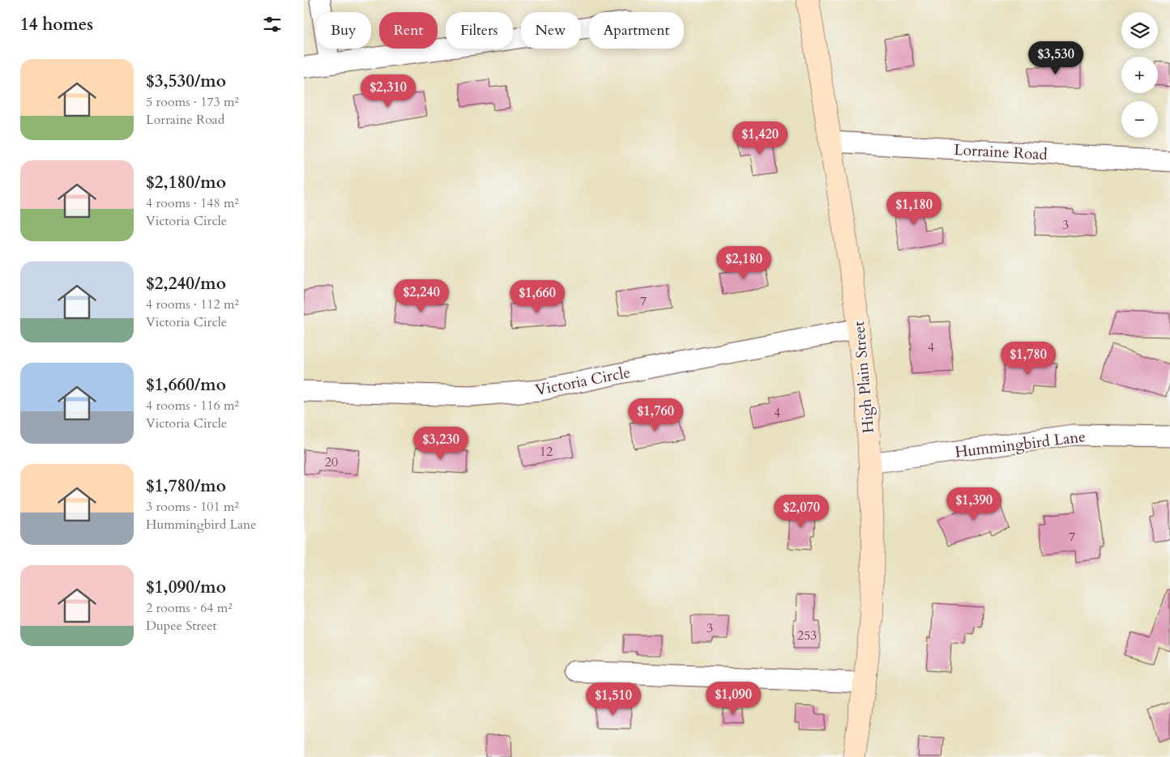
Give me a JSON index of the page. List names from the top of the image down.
{
  "streets": {
    "main road": ["High Plain Street"],
    "street": ["Lorraine Road", "Victoria Circle", "Hummingbird Lane"]
  },
  "crossings": [
    ["Lorraine Road", "High Plain Street"],
    ["High Plain Street", "Victoria Circle"],
    ["High Plain Street", "Hummingbird Lane"]
  ],
  "house_numbers": [
    "3",
    "7",
    "4",
    "4",
    "12",
    "20",
    "7",
    "3",
    "253"
  ],
  "page": {
    "heading": "14 homes",
    "map_buttons": ["+", "−"],
    "chip": [
      "Buy",
      "Rent",
      "Filters",
      "New",
      "Apartment"
    ],
    "price": [
      "$3,530",
      "$2,310",
      "$1,420",
      "$1,180",
      "$2,180",
      "$2,240",
      "$1,660",
      "$1,780",
      "$1,760",
      "$3,230",
      "$1,390",
      "$2,070",
      "$1,090",
      "$1,510"
    ],
    "list": [
      {
        "name": "$3,530/mo",
        "note": "5 rooms · 173 m² · Lorraine Road"
      },
      {
        "name": "$2,180/mo",
        "note": "4 rooms · 148 m² · Victoria Circle"
      },
      {
        "name": "$2,240/mo",
        "note": "4 rooms · 112 m² · Victoria Circle"
      },
      {
        "name": "$1,660/mo",
        "note": "4 rooms · 116 m² · Victoria Circle"
      },
      {
        "name": "$1,780/mo",
        "note": "3 rooms · 101 m² · Hummingbird Lane"
      },
      {
        "name": "$1,090/mo",
        "note": "2 rooms · 64 m² · Dupee Street"
      }
    ]
  }
}
